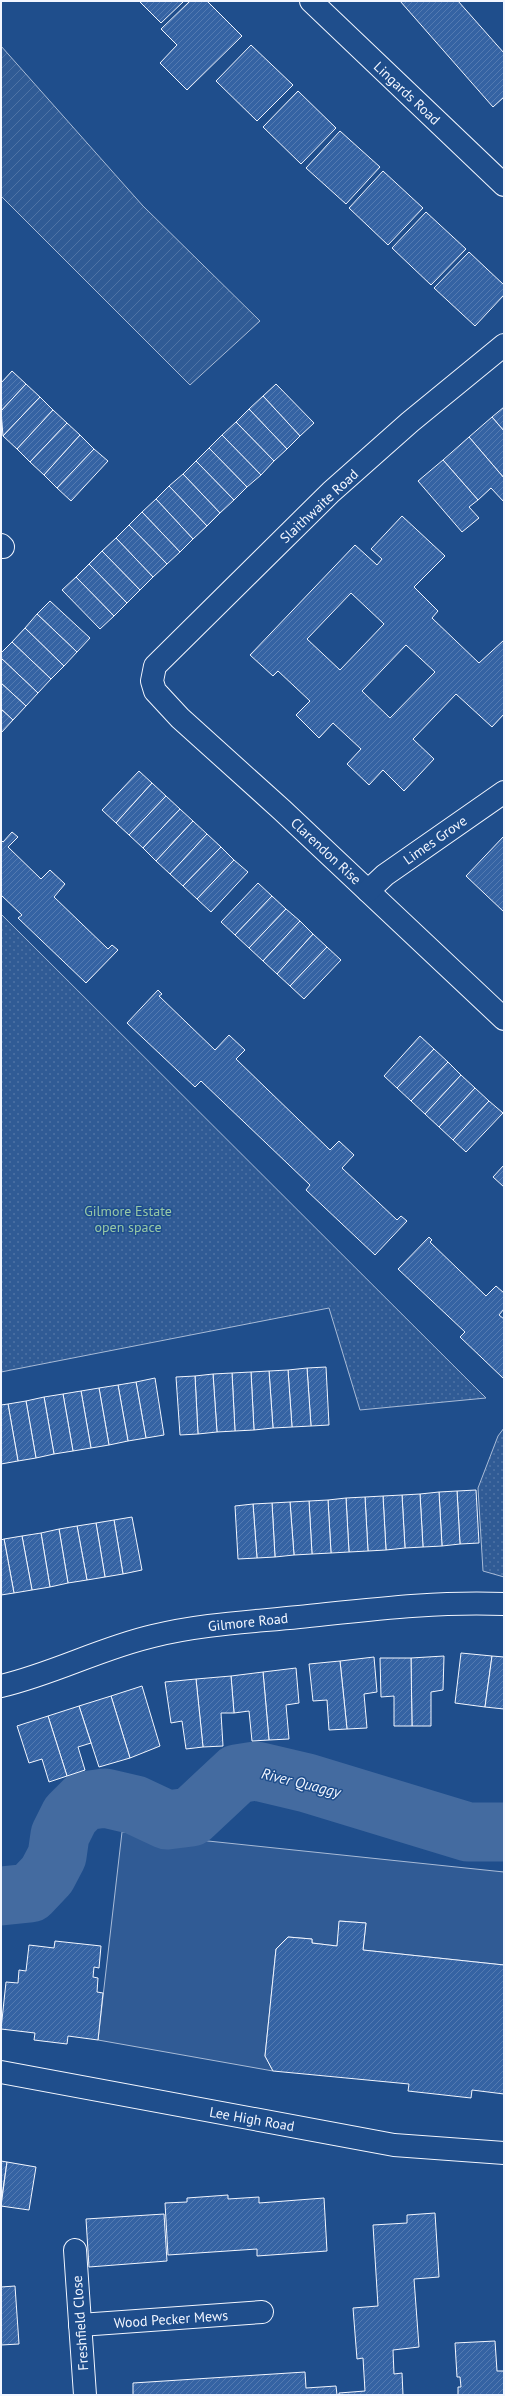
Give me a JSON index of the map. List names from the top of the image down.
{
  "streets": {
    "main road": [
      "Lingards Road",
      "Slaithwaite Road",
      "Limes Grove",
      "Clarendon Rise",
      "Gilmore Road",
      "Lee High Road",
      "Wood Pecker Mews",
      "Freshfield Close"
    ]
  },
  "crossings": [
    ["Slaithwaite Road", "Clarendon Rise"],
    ["Limes Grove", "Clarendon Rise"],
    ["Wood Pecker Mews", "Freshfield Close"]
  ],
  "water": ["River Quaggy"],
  "parks": ["Gilmore Estate open space"]
}
